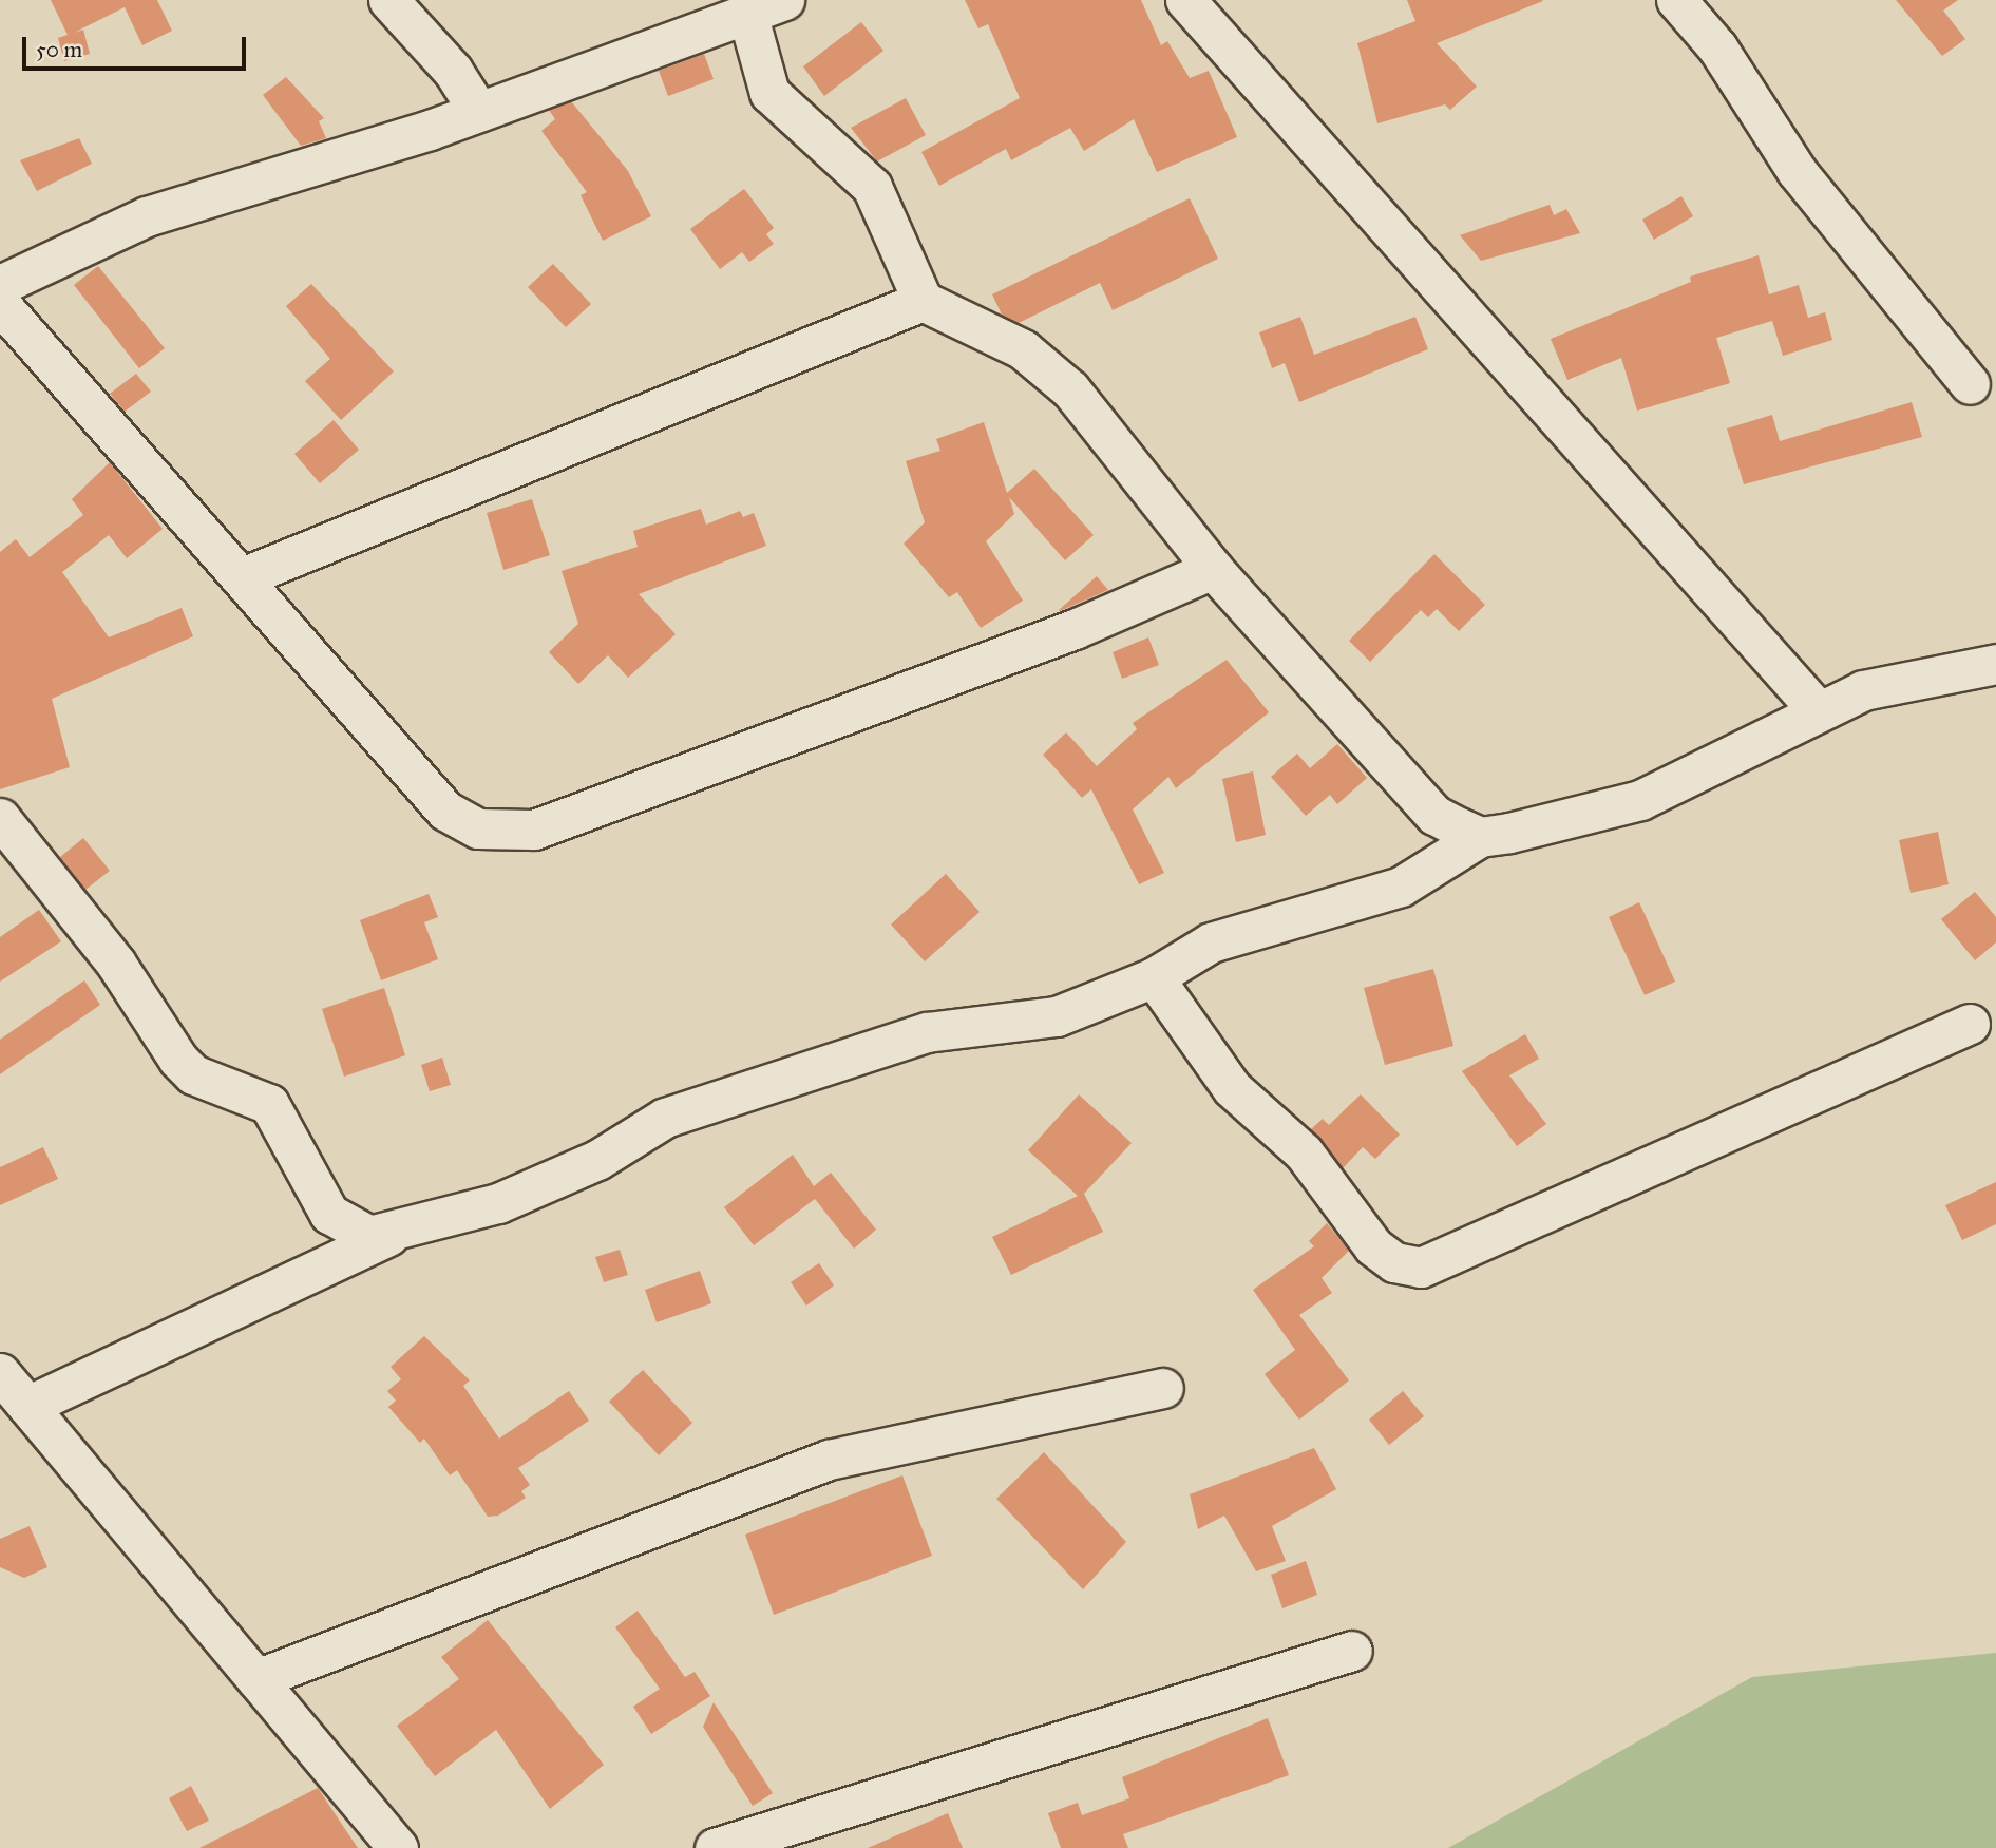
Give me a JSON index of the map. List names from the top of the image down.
{
  "scale_bar": "50 m"
}
